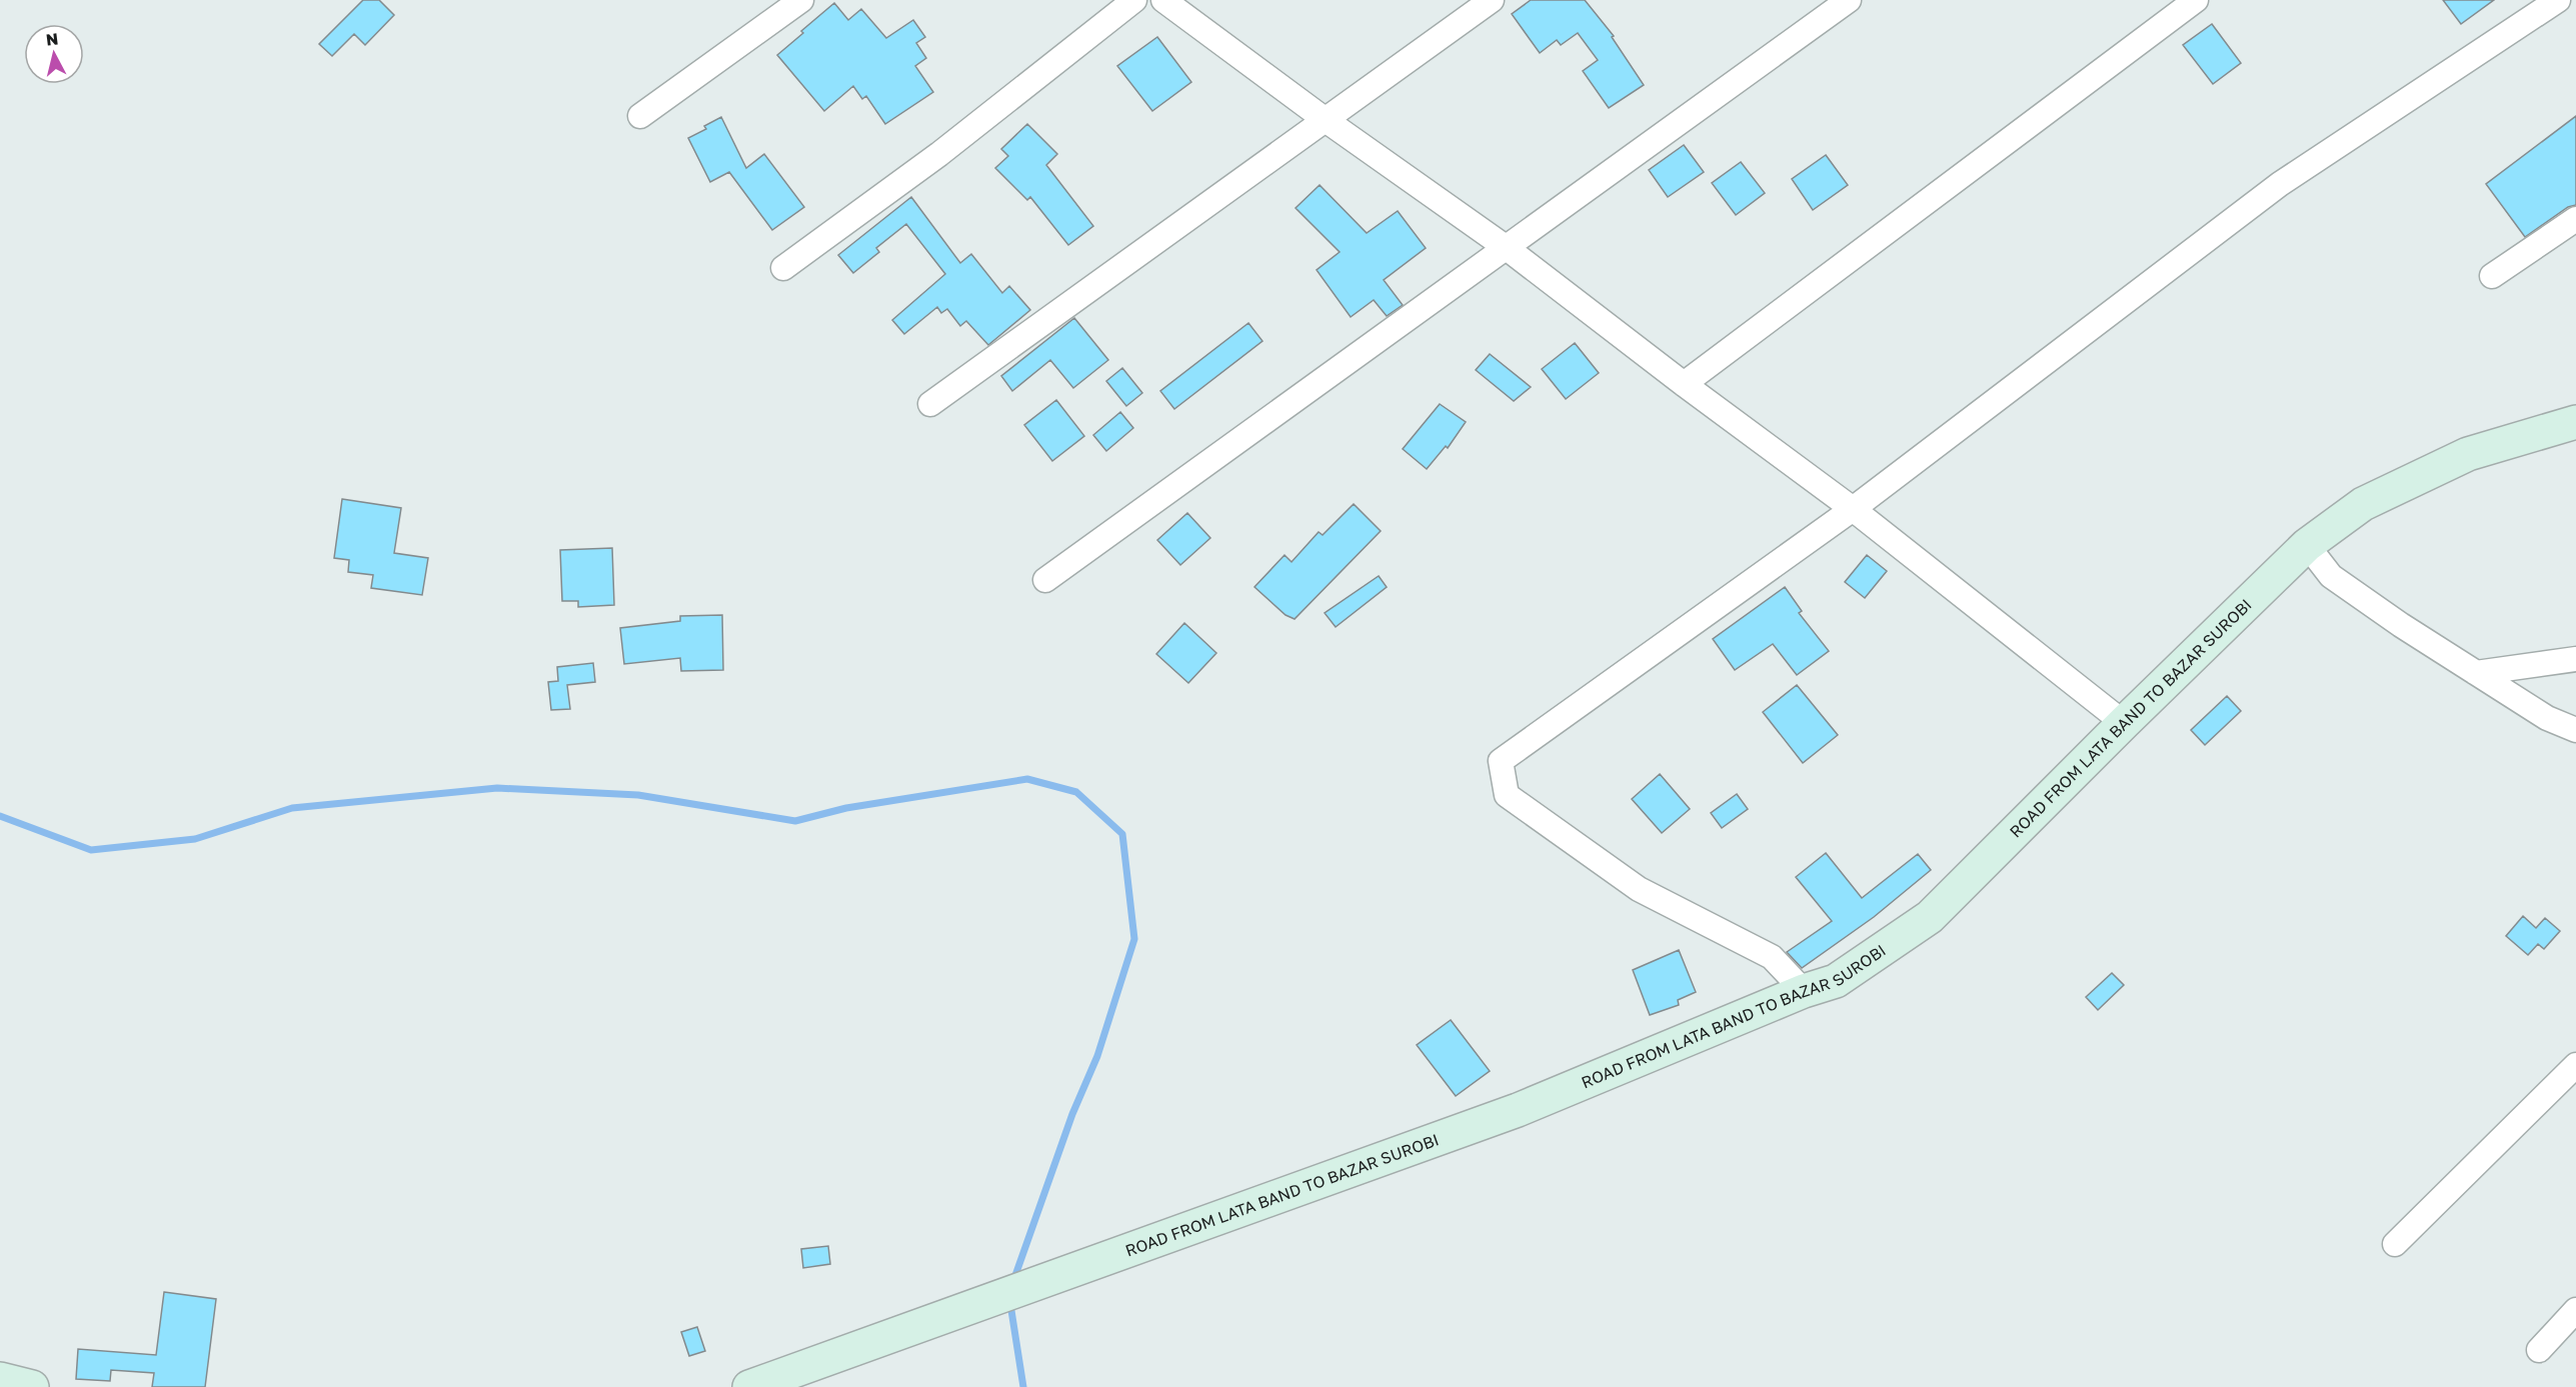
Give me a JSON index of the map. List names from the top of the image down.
{
  "streets": {
    "main road": ["ROAD FROM LATA BAND TO BAZAR SUROBI"]
  },
  "north": "top"
}
